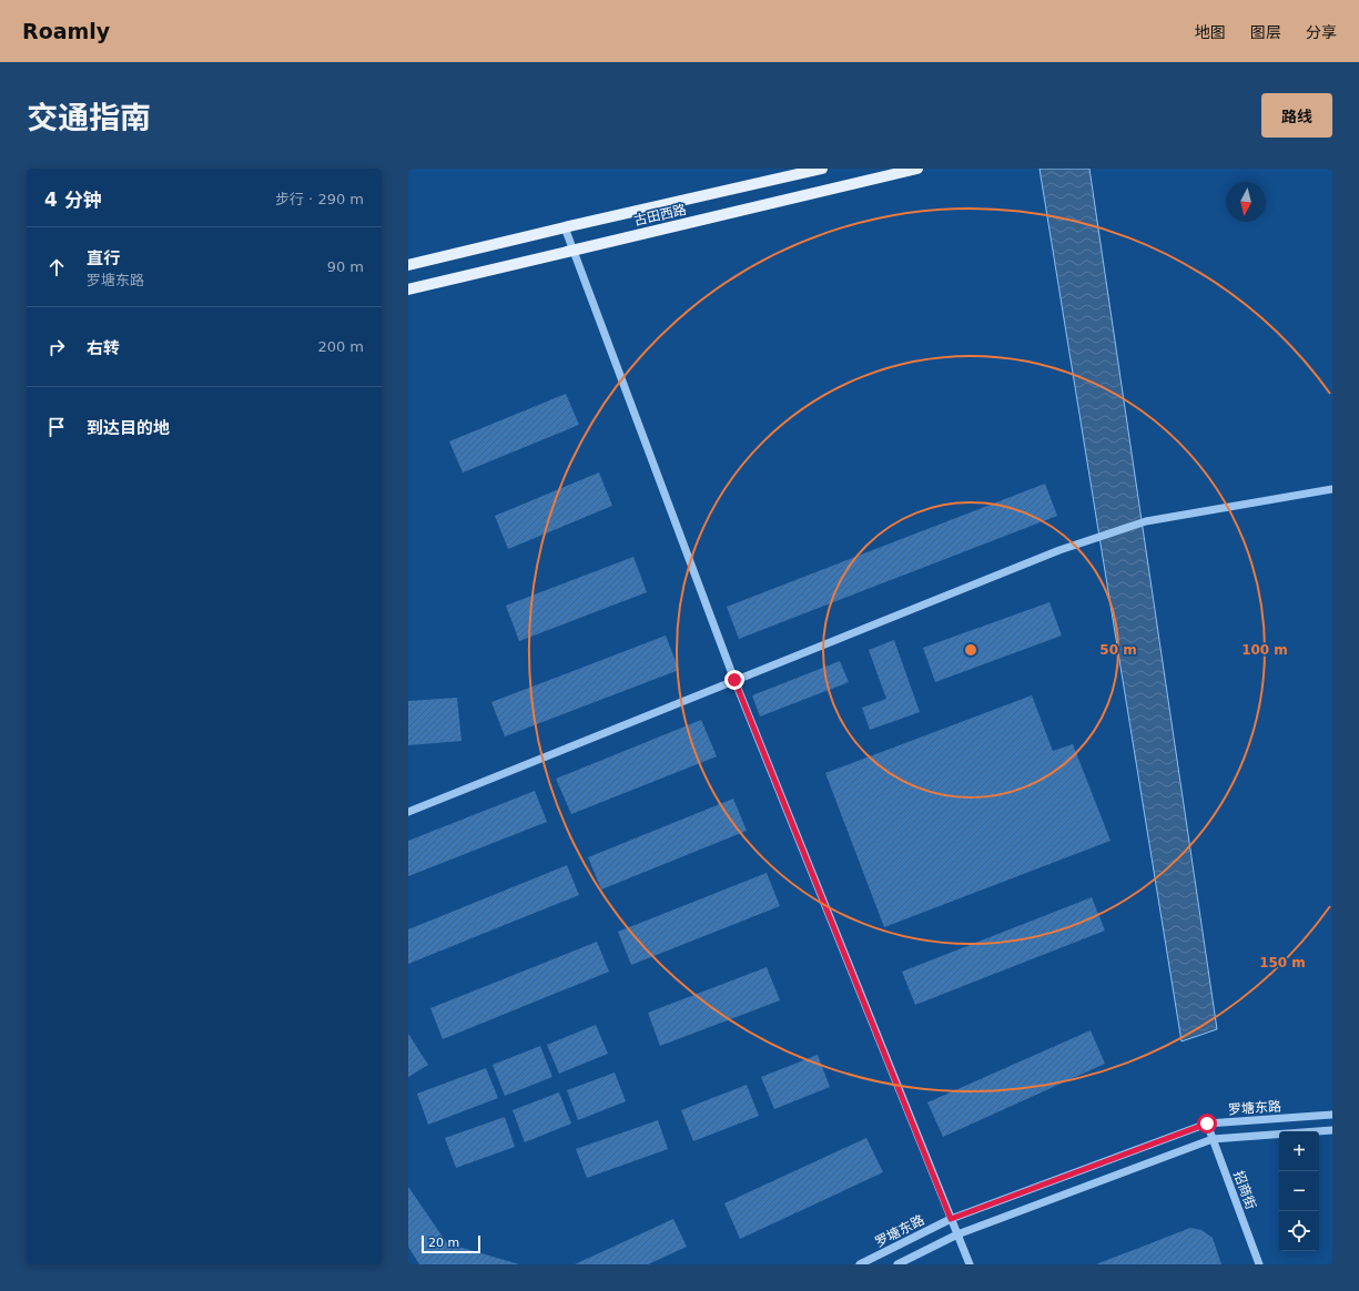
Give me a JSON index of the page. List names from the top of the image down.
{
  "streets": {
    "main road": ["古田西路"],
    "street": ["罗塘东路", "招商街"]
  },
  "crossings": [
    ["罗塘东路", "招商街"]
  ],
  "scale_bar": "20 m",
  "north": "bottom",
  "page": {
    "header": "Roamly",
    "nav": ["地图", "图层", "分享"],
    "title": "交通指南",
    "buttons": "路线",
    "heading": ["4 分钟", "步行 · 290 m"],
    "list": [
      ["直行", "罗塘东路", "90 m"],
      ["右转", "200 m"],
      "到达目的地"
    ],
    "map_buttons": ["+", "−"],
    "scale": "20 m"
  },
  "rings": ["50 m", "100 m", "150 m"]
}
